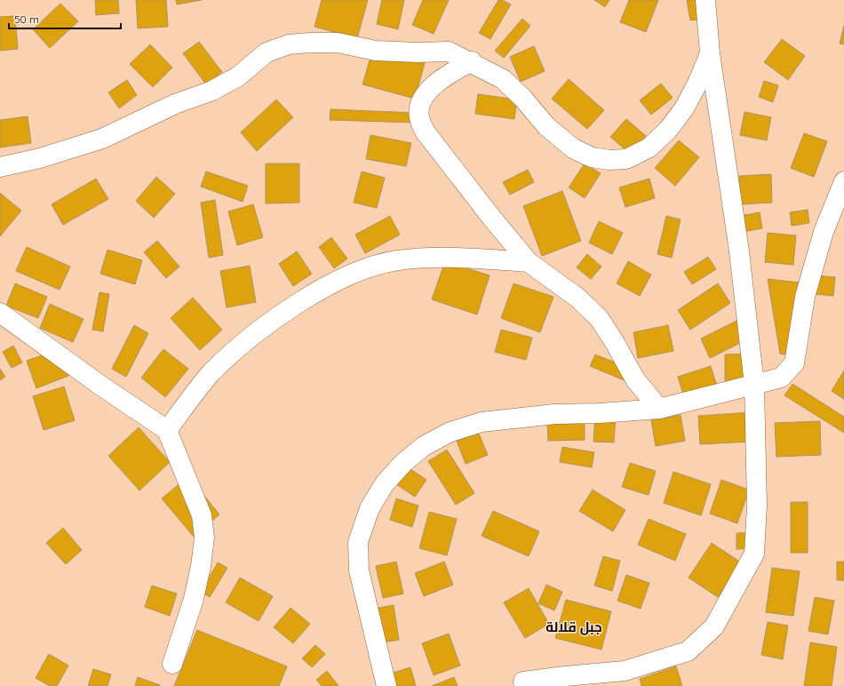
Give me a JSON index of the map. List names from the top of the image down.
{
  "districts": ["جبل قلالة"],
  "scale_bar": "50 m"
}
